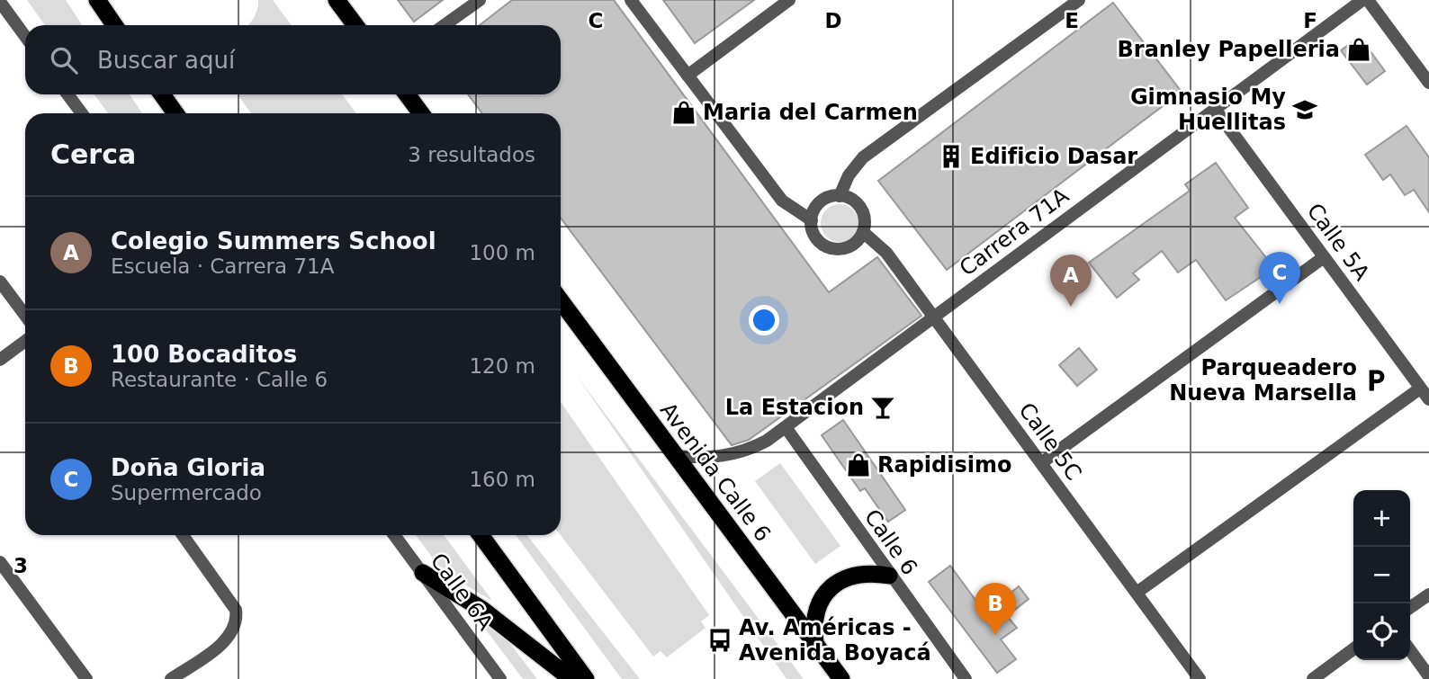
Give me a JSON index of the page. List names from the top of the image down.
{
  "streets": {
    "highway": ["Avenida Calle 6"],
    "street": [
      "Carrera 71A",
      "Calle 5A",
      "Calle 5C",
      "Calle 6",
      "Calle 6A"
    ]
  },
  "crossings": [
    ["Carrera 71A", "Calle 5A"],
    ["Carrera 71A", "Calle 5C"],
    ["Carrera 71A", "Avenida Calle 6"],
    ["Carrera 71A", "Calle 6"]
  ],
  "places": {
    "shop": ["Branley Papelleria", "Maria del Carmen", "Rapidisimo"],
    "school or university": ["Gimnasio My Huellitas"],
    "building": ["Edificio Dasar"],
    "parking": ["Parqueadero Nueva Marsella"],
    "bar": ["La Estacion"],
    "bus stop": ["Av. Américas - Avenida Boyacá"]
  },
  "page": {
    "search": "Buscar aquí",
    "heading": ["Cerca", "3 resultados"],
    "list": [
      {
        "mark": "A",
        "name": "Colegio Summers School",
        "note": "Escuela · Carrera 71A",
        "value": "100 m"
      },
      {
        "mark": "B",
        "name": "100 Bocaditos",
        "note": "Restaurante · Calle 6",
        "value": "120 m"
      },
      {
        "mark": "C",
        "name": "Doña Gloria",
        "note": "Supermercado",
        "value": "160 m"
      }
    ],
    "pins": ["C", "A", "B"],
    "map_buttons": ["+", "−"]
  },
  "grid": {
    "columns": [
      "C",
      "D",
      "E",
      "F"
    ],
    "rows": ["3"]
  }
}
